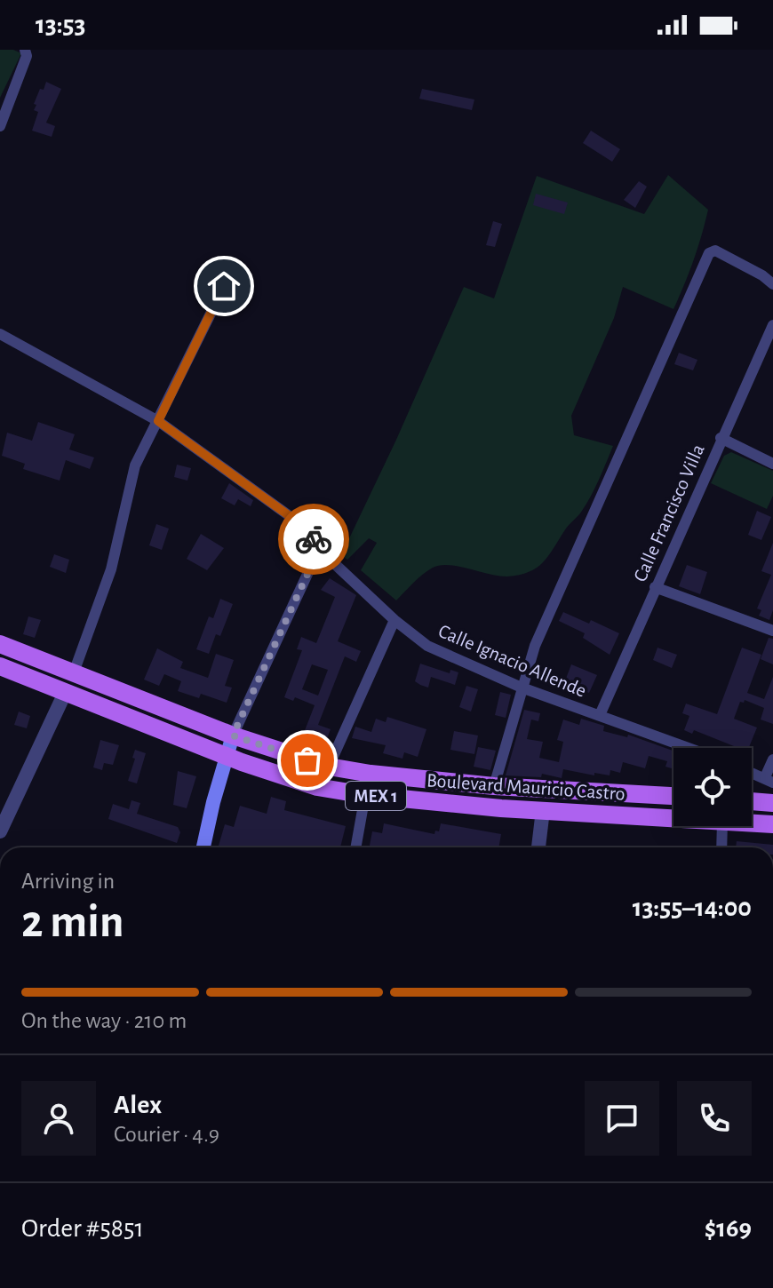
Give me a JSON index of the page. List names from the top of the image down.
{
  "streets": {
    "main road": ["Boulevard Mauricio Castro", "MEX 1"],
    "street": ["Calle Francisco Villa", "Calle Ignacio Allende"]
  },
  "crossings": [
    ["Calle Francisco Villa", "Calle Ignacio Allende"]
  ],
  "page": {
    "status": "13:53",
    "heading": ["2 min", "Arriving in", "13:55–14:00"],
    "panel": [
      "Alex",
      "Courier · 4.9",
      "Order #5851",
      "$169"
    ],
    "bar": "On the way · 210 m"
  }
}
